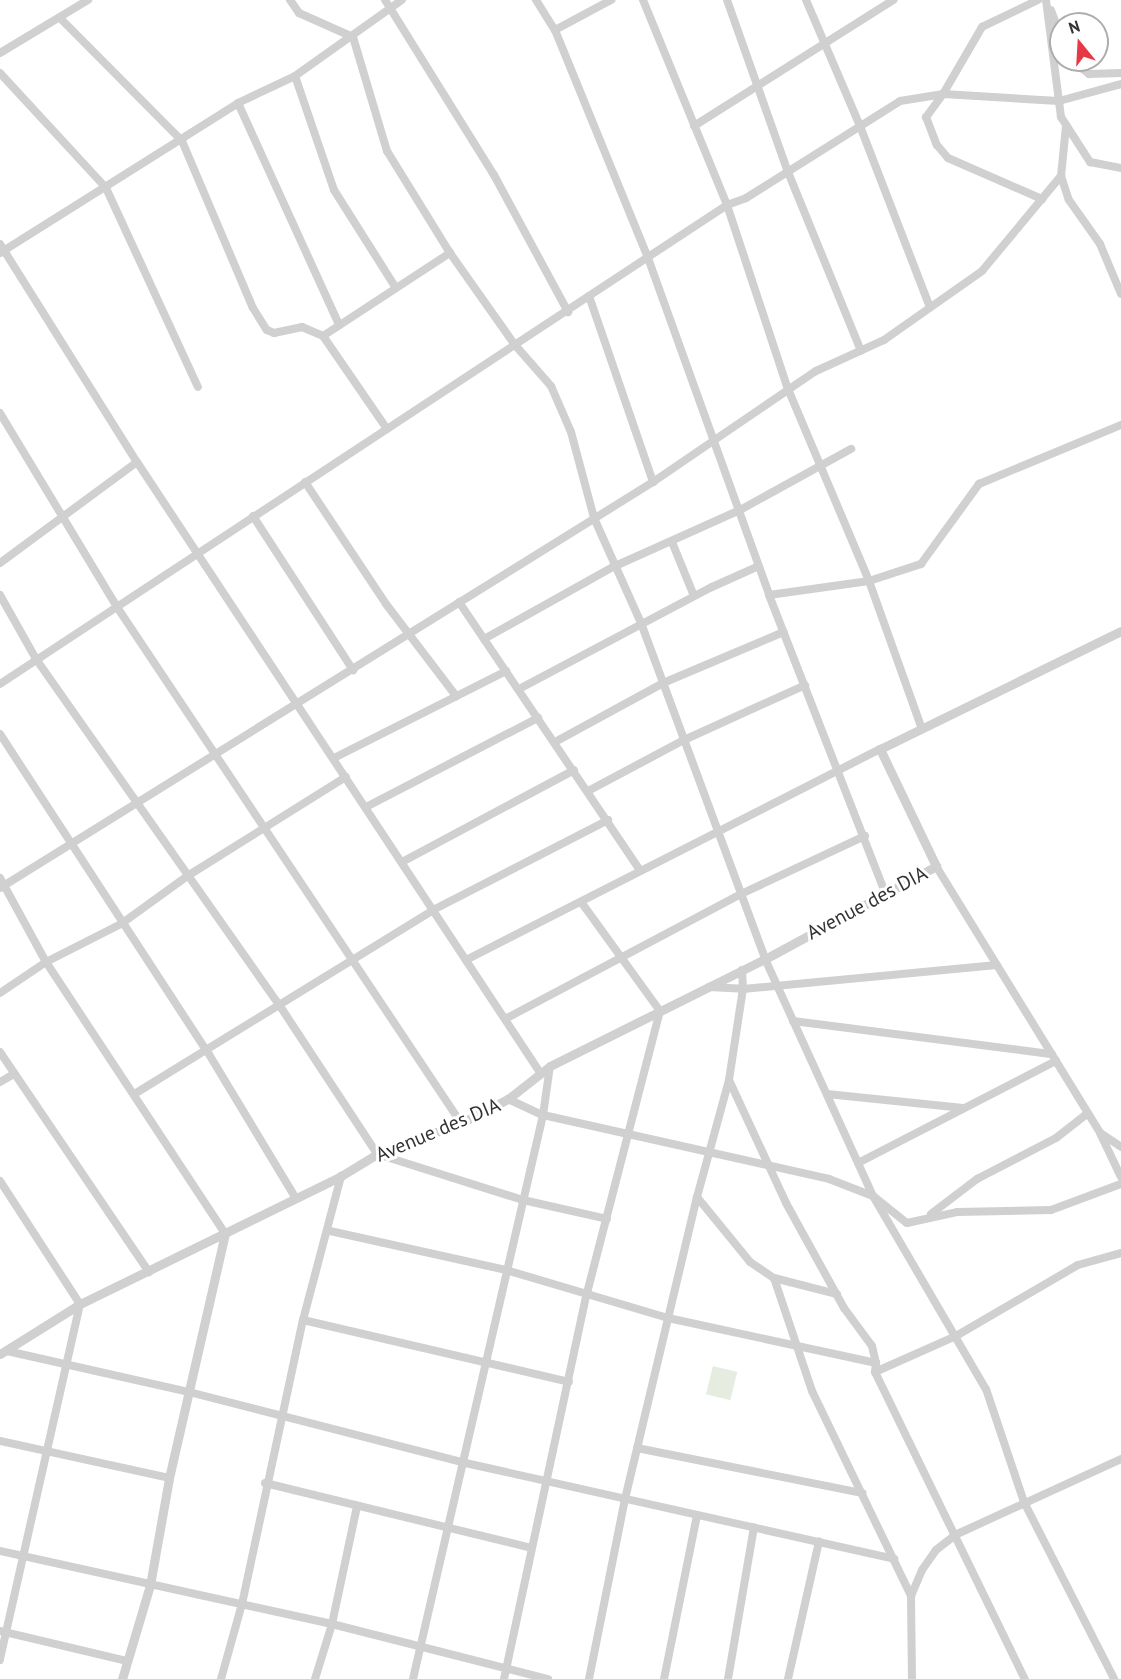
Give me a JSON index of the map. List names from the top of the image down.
{
  "streets": {
    "street": ["Avenue des DIA"]
  },
  "north": "top"
}
